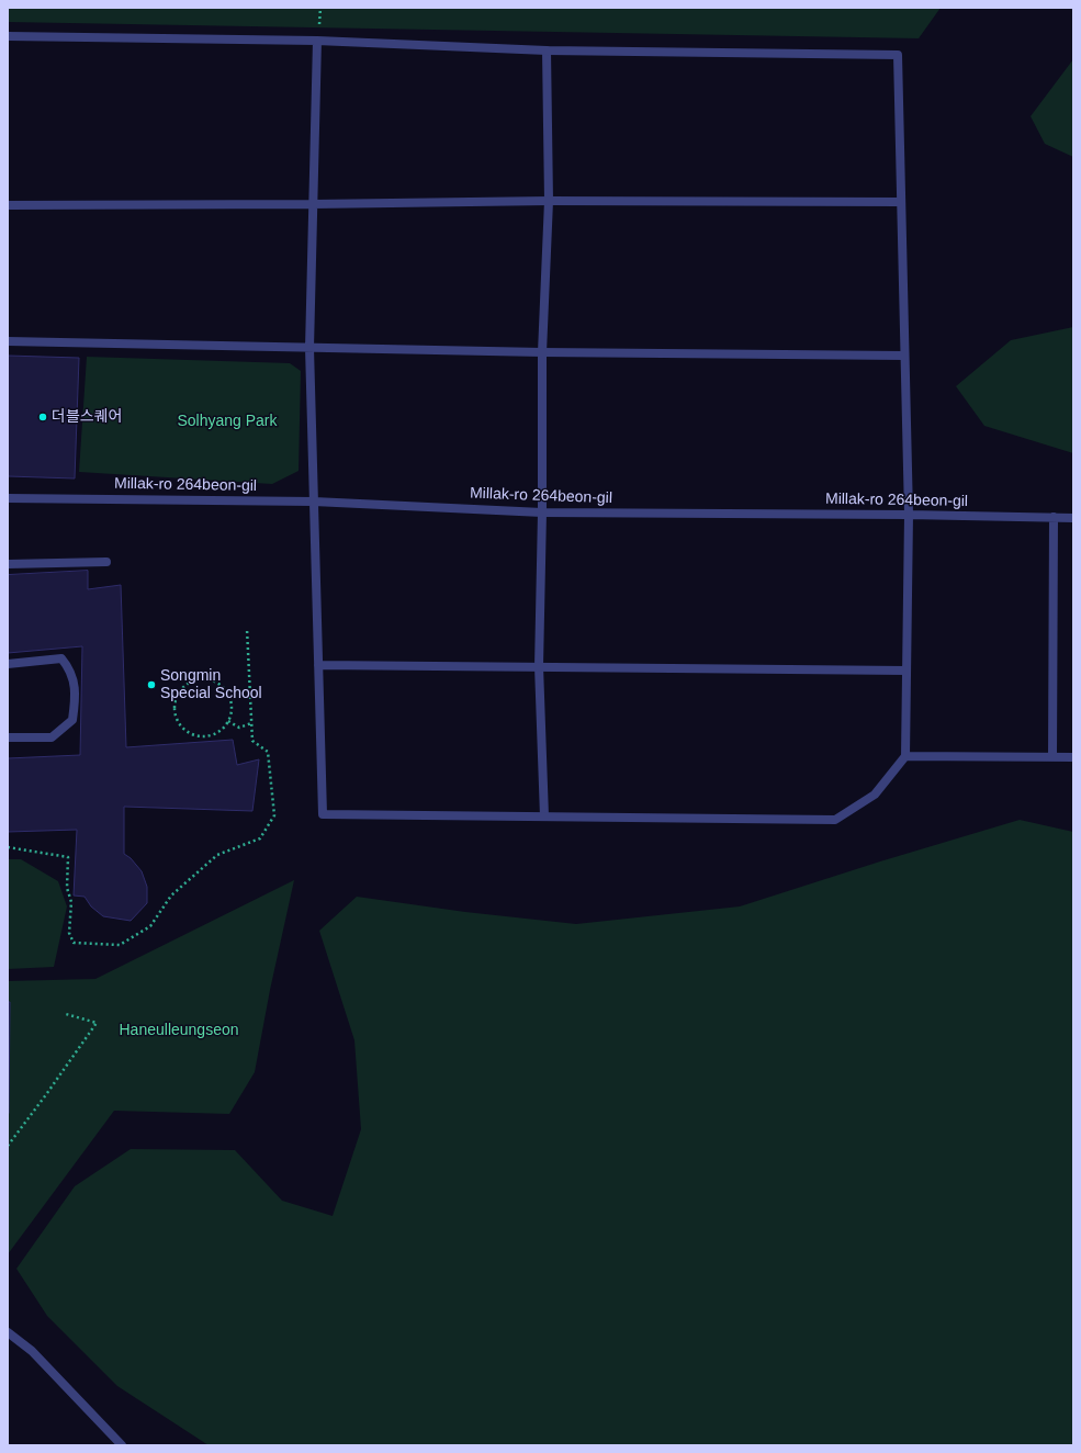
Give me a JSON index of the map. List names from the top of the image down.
{
  "streets": {
    "street": ["Millak-ro 264beon-gil"]
  },
  "parks": ["Solhyang Park", "Haneulleungseon"],
  "places": ["더블스퀘어", "Songmin Special School"]
}
